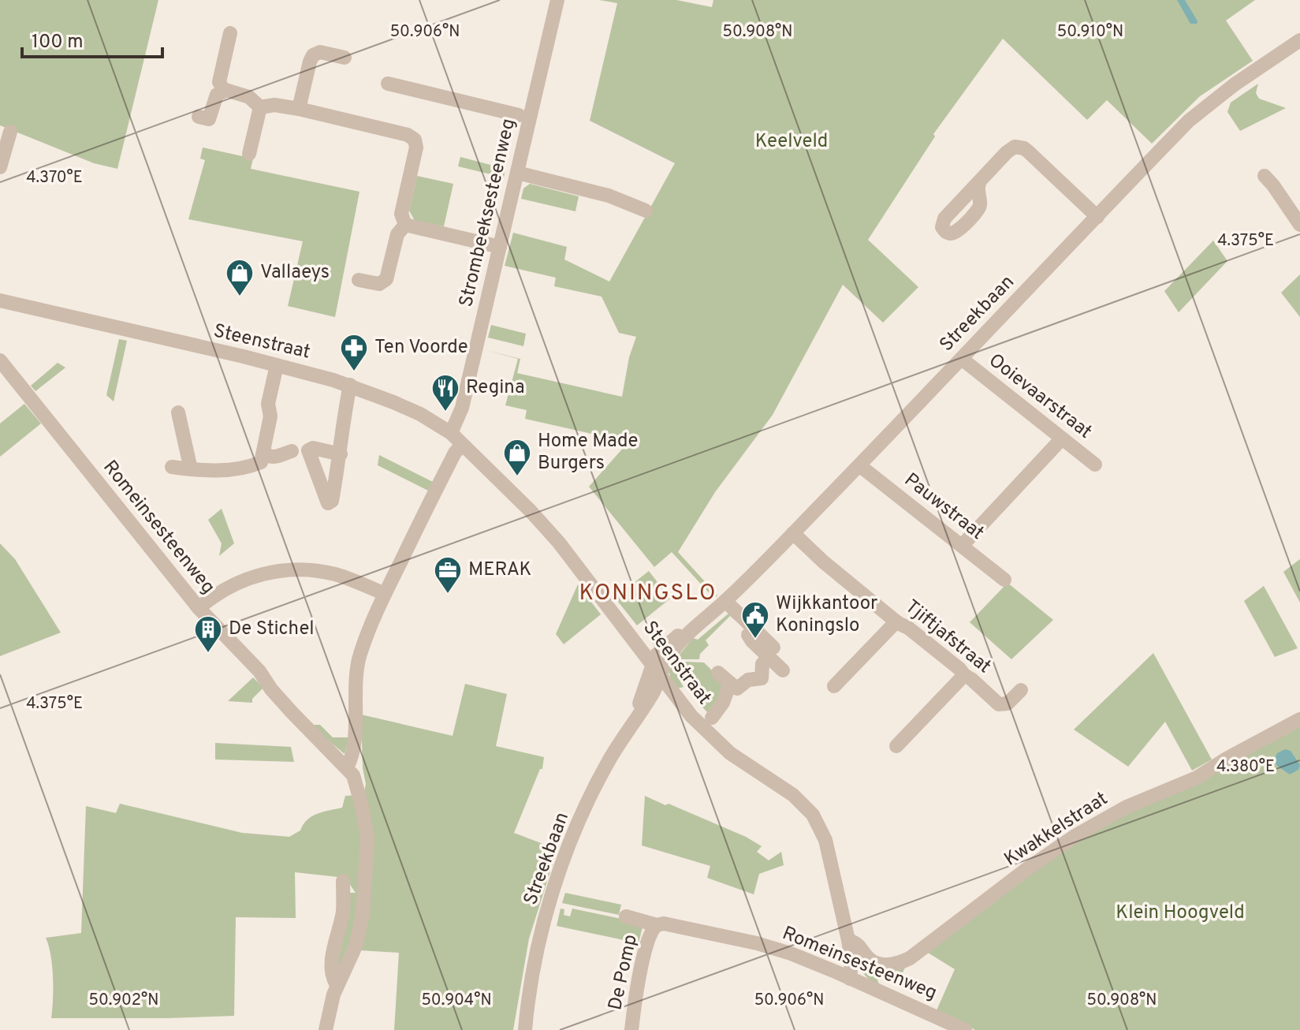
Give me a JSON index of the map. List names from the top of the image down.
{
  "streets": {
    "street": [
      "Strombeeksesteenweg",
      "Streekbaan",
      "Steenstraat",
      "Ooievaarstraat",
      "Pauwstraat",
      "Romeinsesteenweg",
      "Tjiftjafstraat",
      "Kwakkelstraat",
      "De Pomp"
    ]
  },
  "crossings": [
    ["Strombeeksesteenweg", "Steenstraat"],
    ["Streekbaan", "Steenstraat"],
    ["Streekbaan", "Ooievaarstraat"],
    ["Streekbaan", "Pauwstraat"],
    ["Streekbaan", "Tjiftjafstraat"],
    ["Steenstraat", "Romeinsesteenweg"],
    ["Steenstraat", "Kwakkelstraat"],
    ["Romeinsesteenweg", "De Pomp"]
  ],
  "districts": ["KONINGSLO"],
  "parks": ["Keelveld", "Klein Hoogveld"],
  "places": {
    "shop": ["Vallaeys", "Home Made Burgers"],
    "pharmacy": ["Ten Voorde"],
    "restaurant": ["Regina"],
    "office": ["MERAK"],
    "public building": ["Wijkkantoor Koningslo"],
    "building": ["De Stichel"]
  },
  "scale_bar": "100 m",
  "coordinates": [
    "50.906°N",
    "50.908°N",
    "50.910°N",
    "4.370°E",
    "4.375°E",
    "4.380°E",
    "50.902°N",
    "50.904°N"
  ]
}
